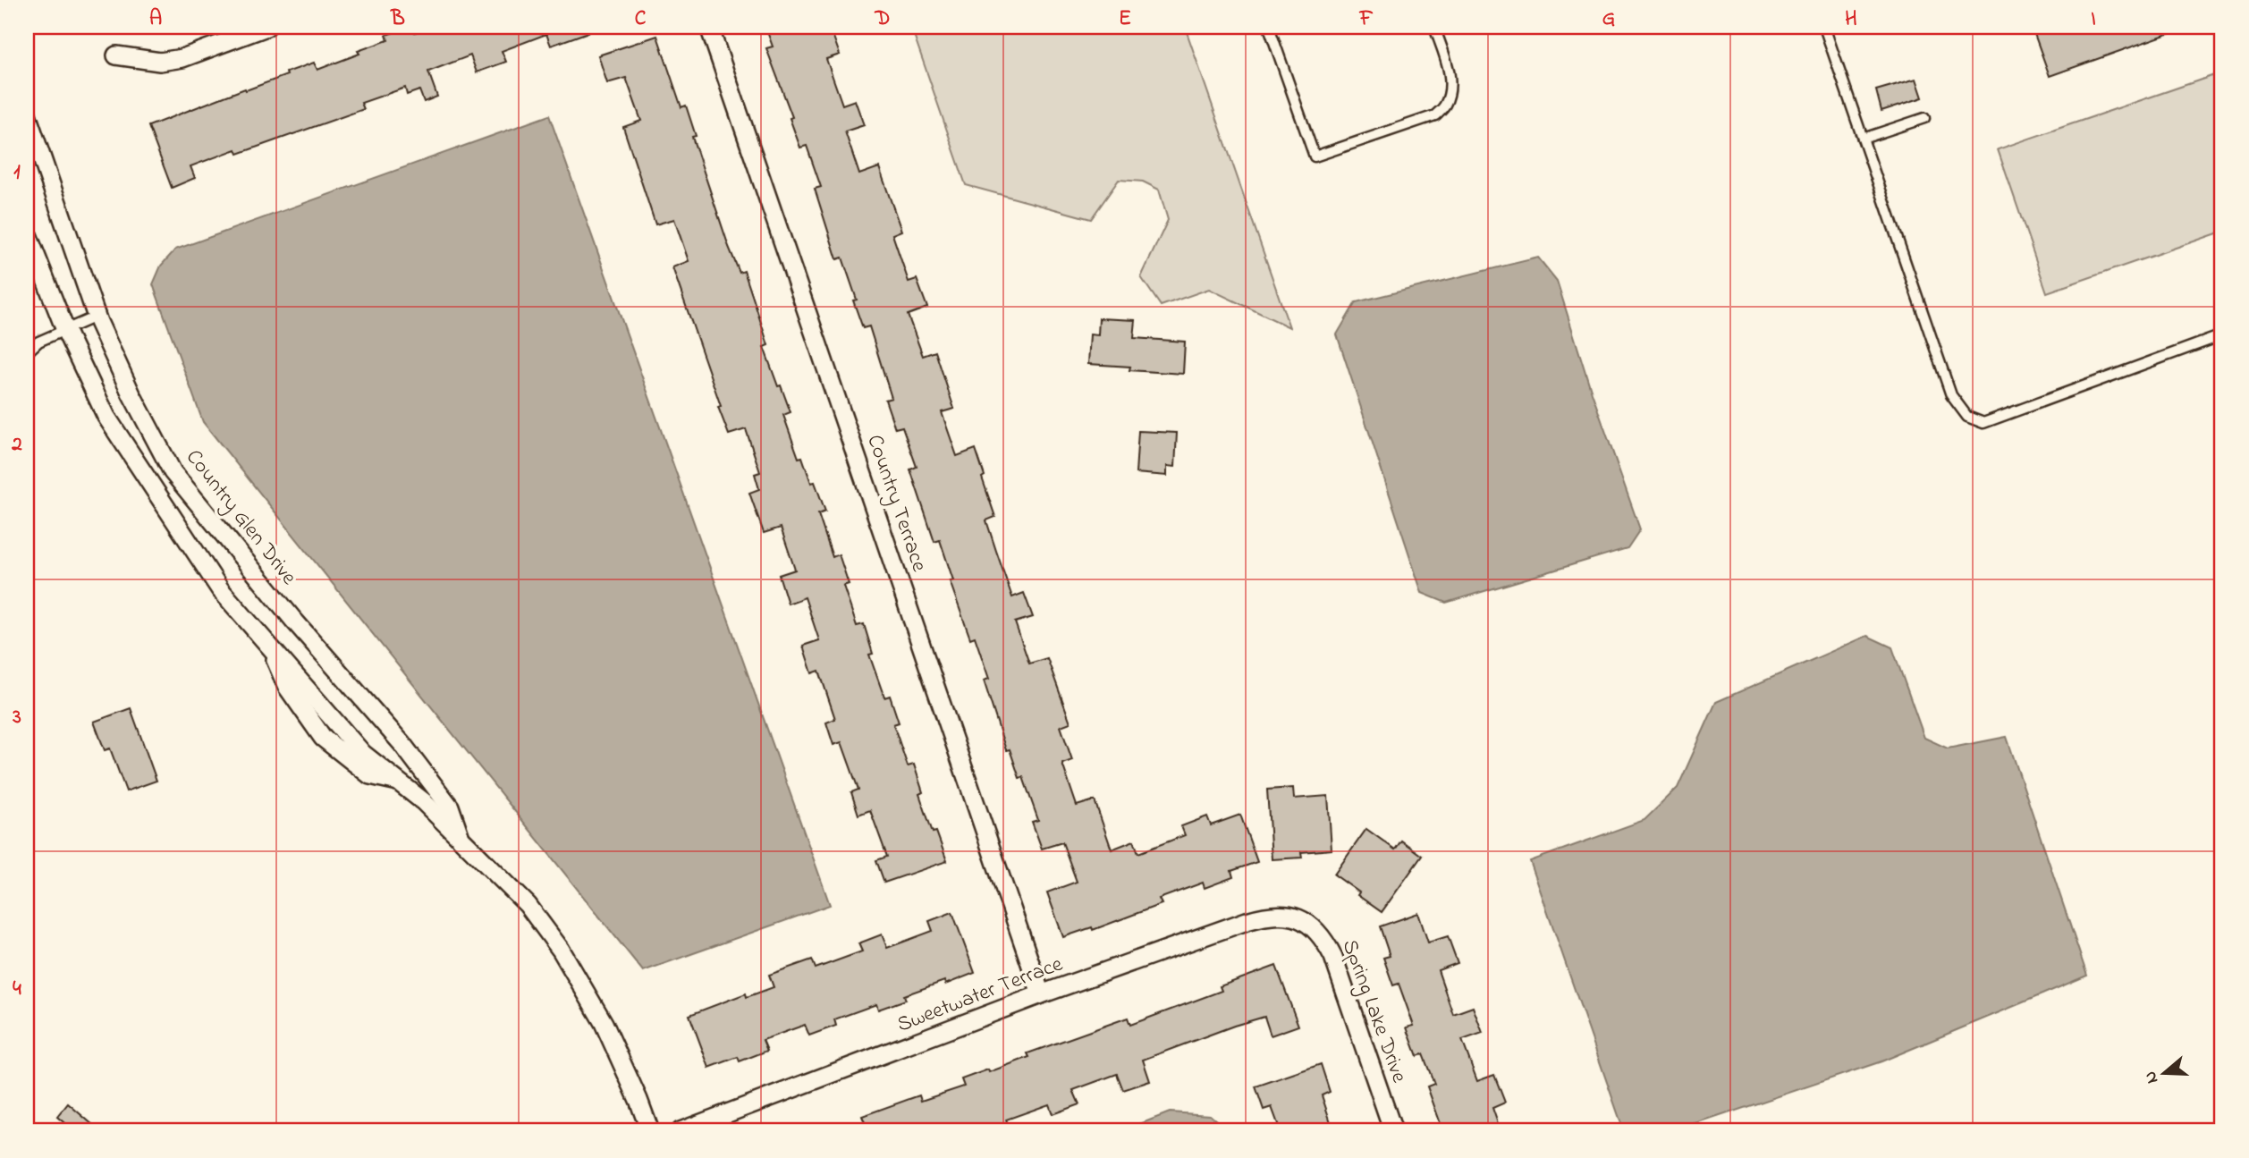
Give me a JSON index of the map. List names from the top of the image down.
{
  "streets": {
    "street": [
      "Country Terrace",
      "Country Glen Drive",
      "Sweetwater Terrace",
      "Spring Lake Drive"
    ]
  },
  "crossings": [
    ["Country Terrace", "Sweetwater Terrace"],
    ["Sweetwater Terrace", "Spring Lake Drive"]
  ],
  "north": "left",
  "grid": {
    "columns": [
      "A",
      "B",
      "C",
      "D",
      "E",
      "F",
      "G",
      "H",
      "I"
    ],
    "rows": [
      "1",
      "2",
      "3",
      "4"
    ]
  }
}
